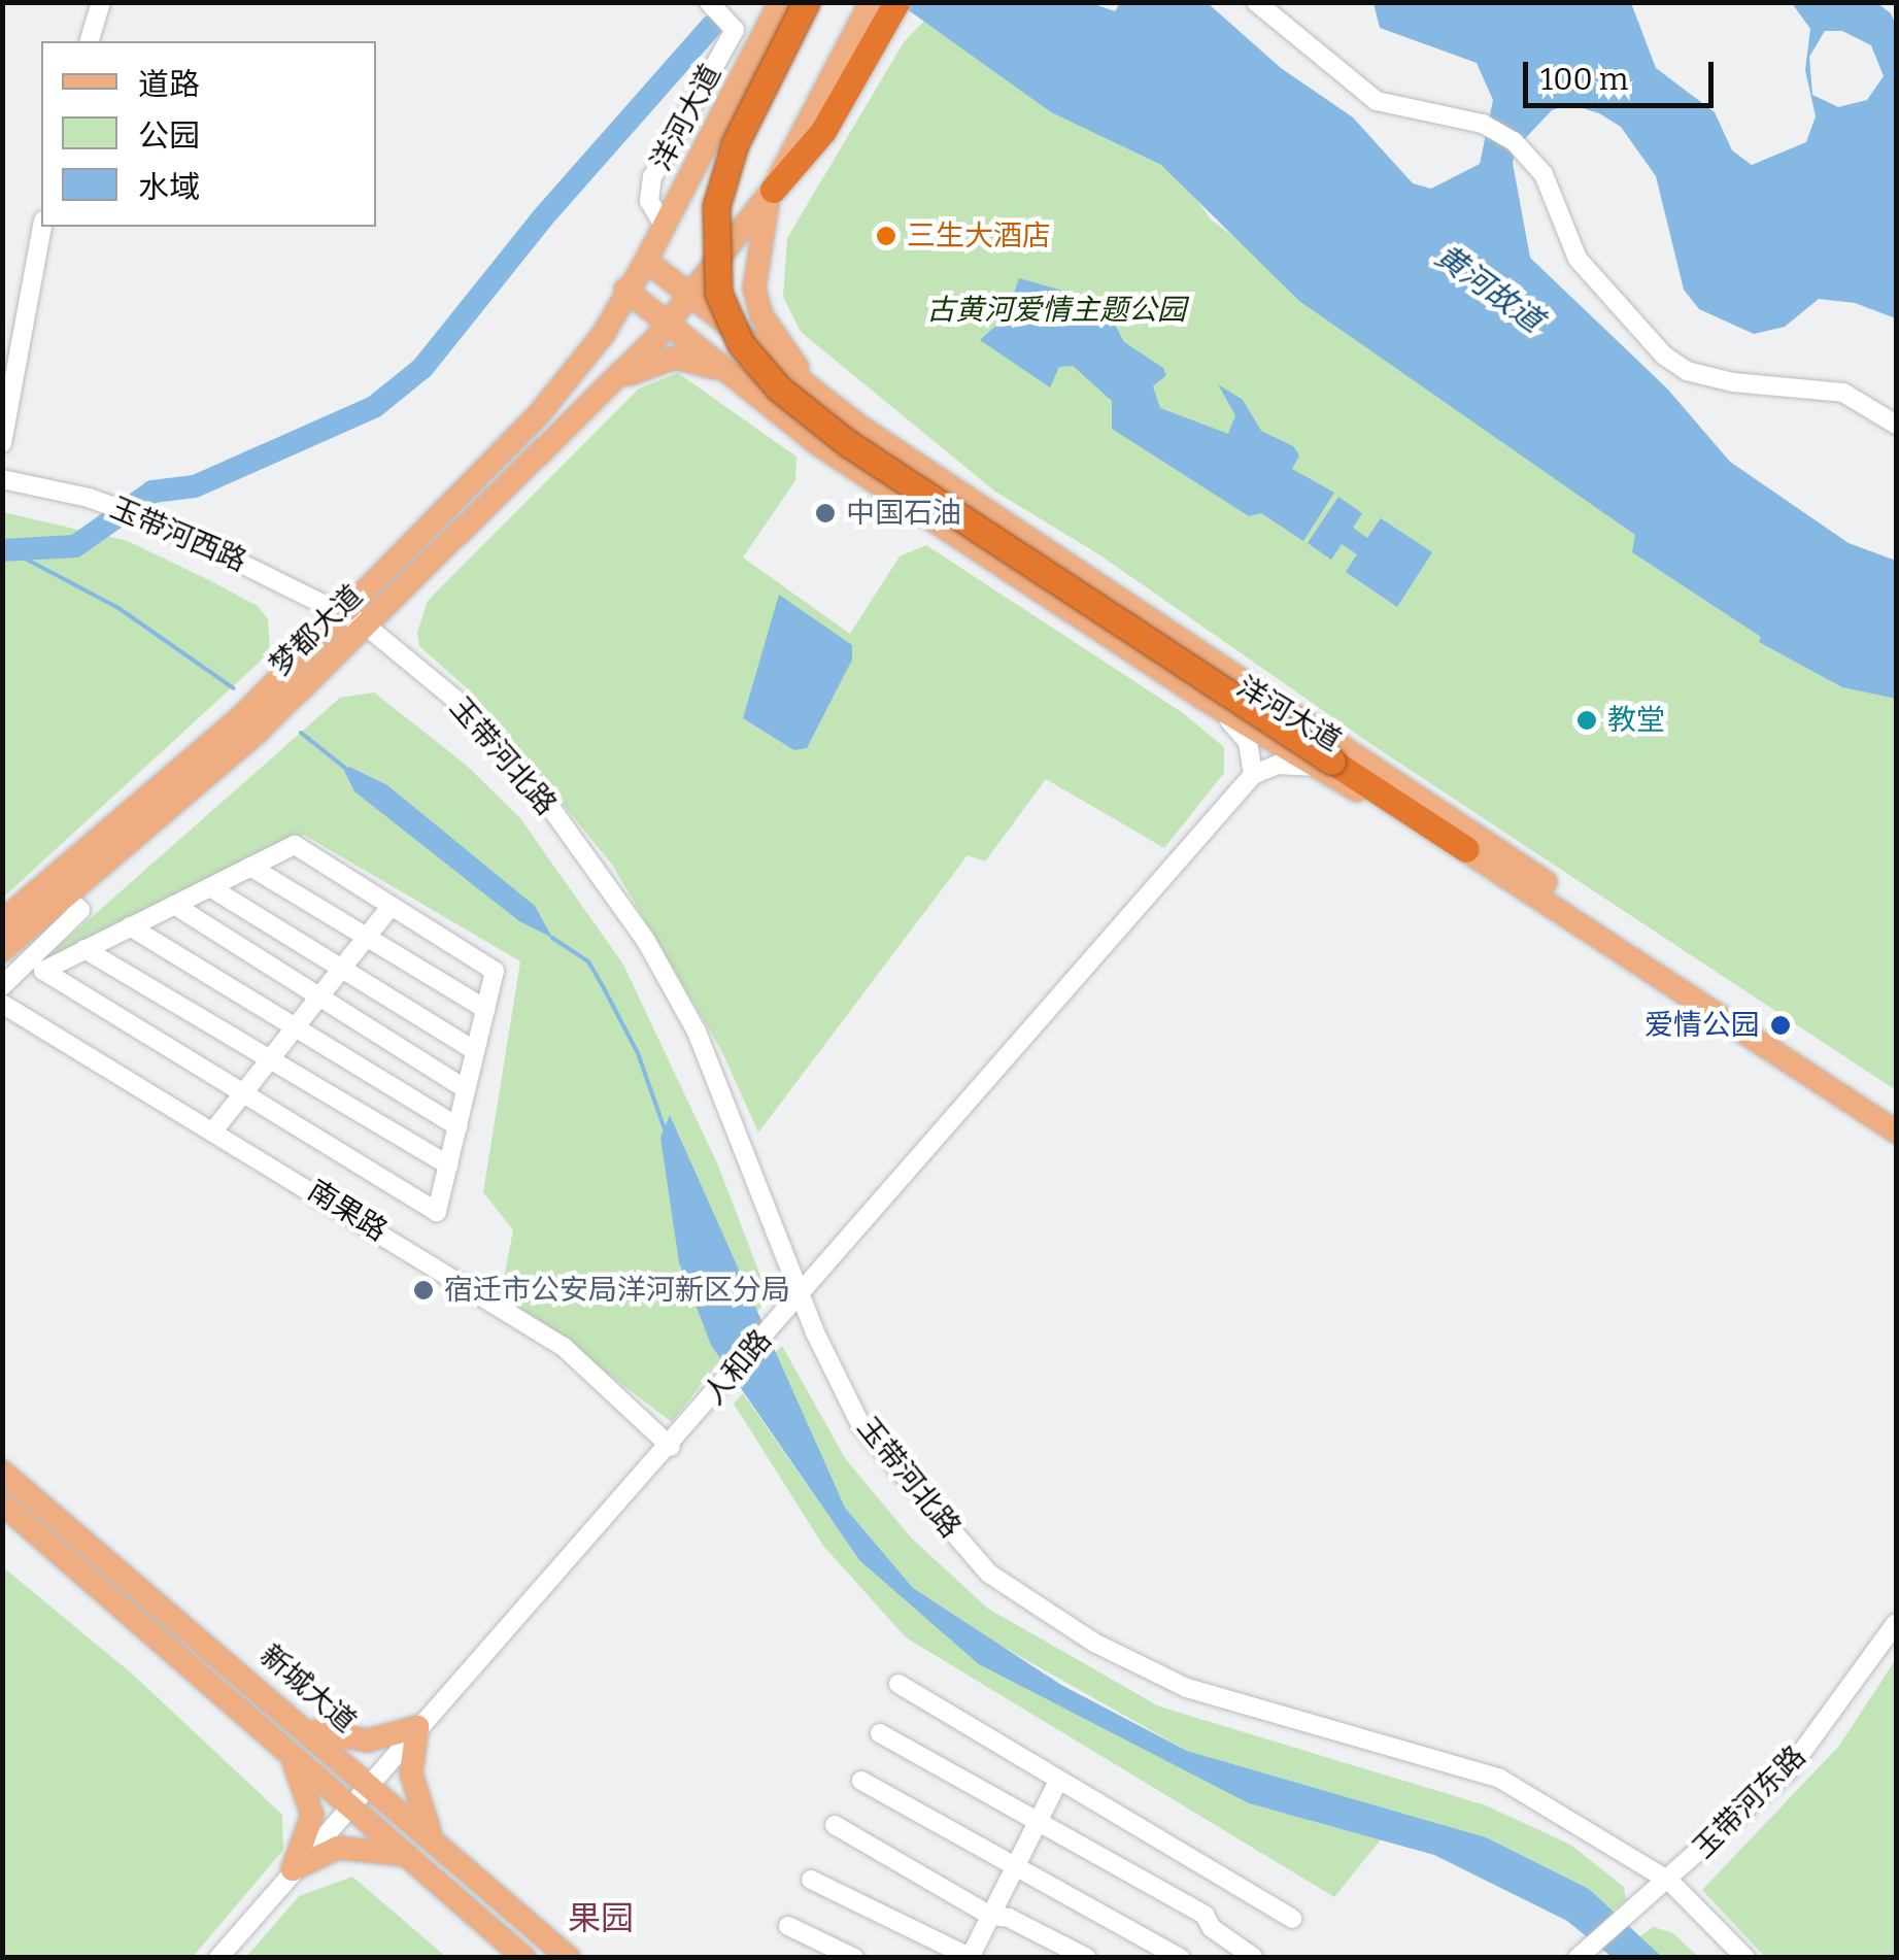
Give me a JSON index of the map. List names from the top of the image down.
{
  "streets": {
    "main road": ["洋河大道", "梦都大道", "新城大道"],
    "street": [
      "玉带河西路",
      "玉带河北路",
      "南果路",
      "人和路",
      "玉带河东路"
    ]
  },
  "crossings": [
    ["洋河大道", "梦都大道"],
    ["玉带河西路", "梦都大道"],
    ["玉带河西路", "玉带河北路"],
    ["梦都大道", "玉带河北路"],
    ["玉带河北路", "人和路"],
    ["玉带河北路", "玉带河东路"],
    ["南果路", "人和路"],
    ["人和路", "新城大道"]
  ],
  "districts": ["果园"],
  "water": ["黄河故道"],
  "parks": ["古黄河爱情主题公园"],
  "places": [
    "三生大酒店",
    "中国石油",
    "教堂",
    "爱情公园",
    "宿迁市公安局洋河新区分局"
  ],
  "legend": ["道路", "公园", "水域"],
  "scale_bar": "100 m"
}
